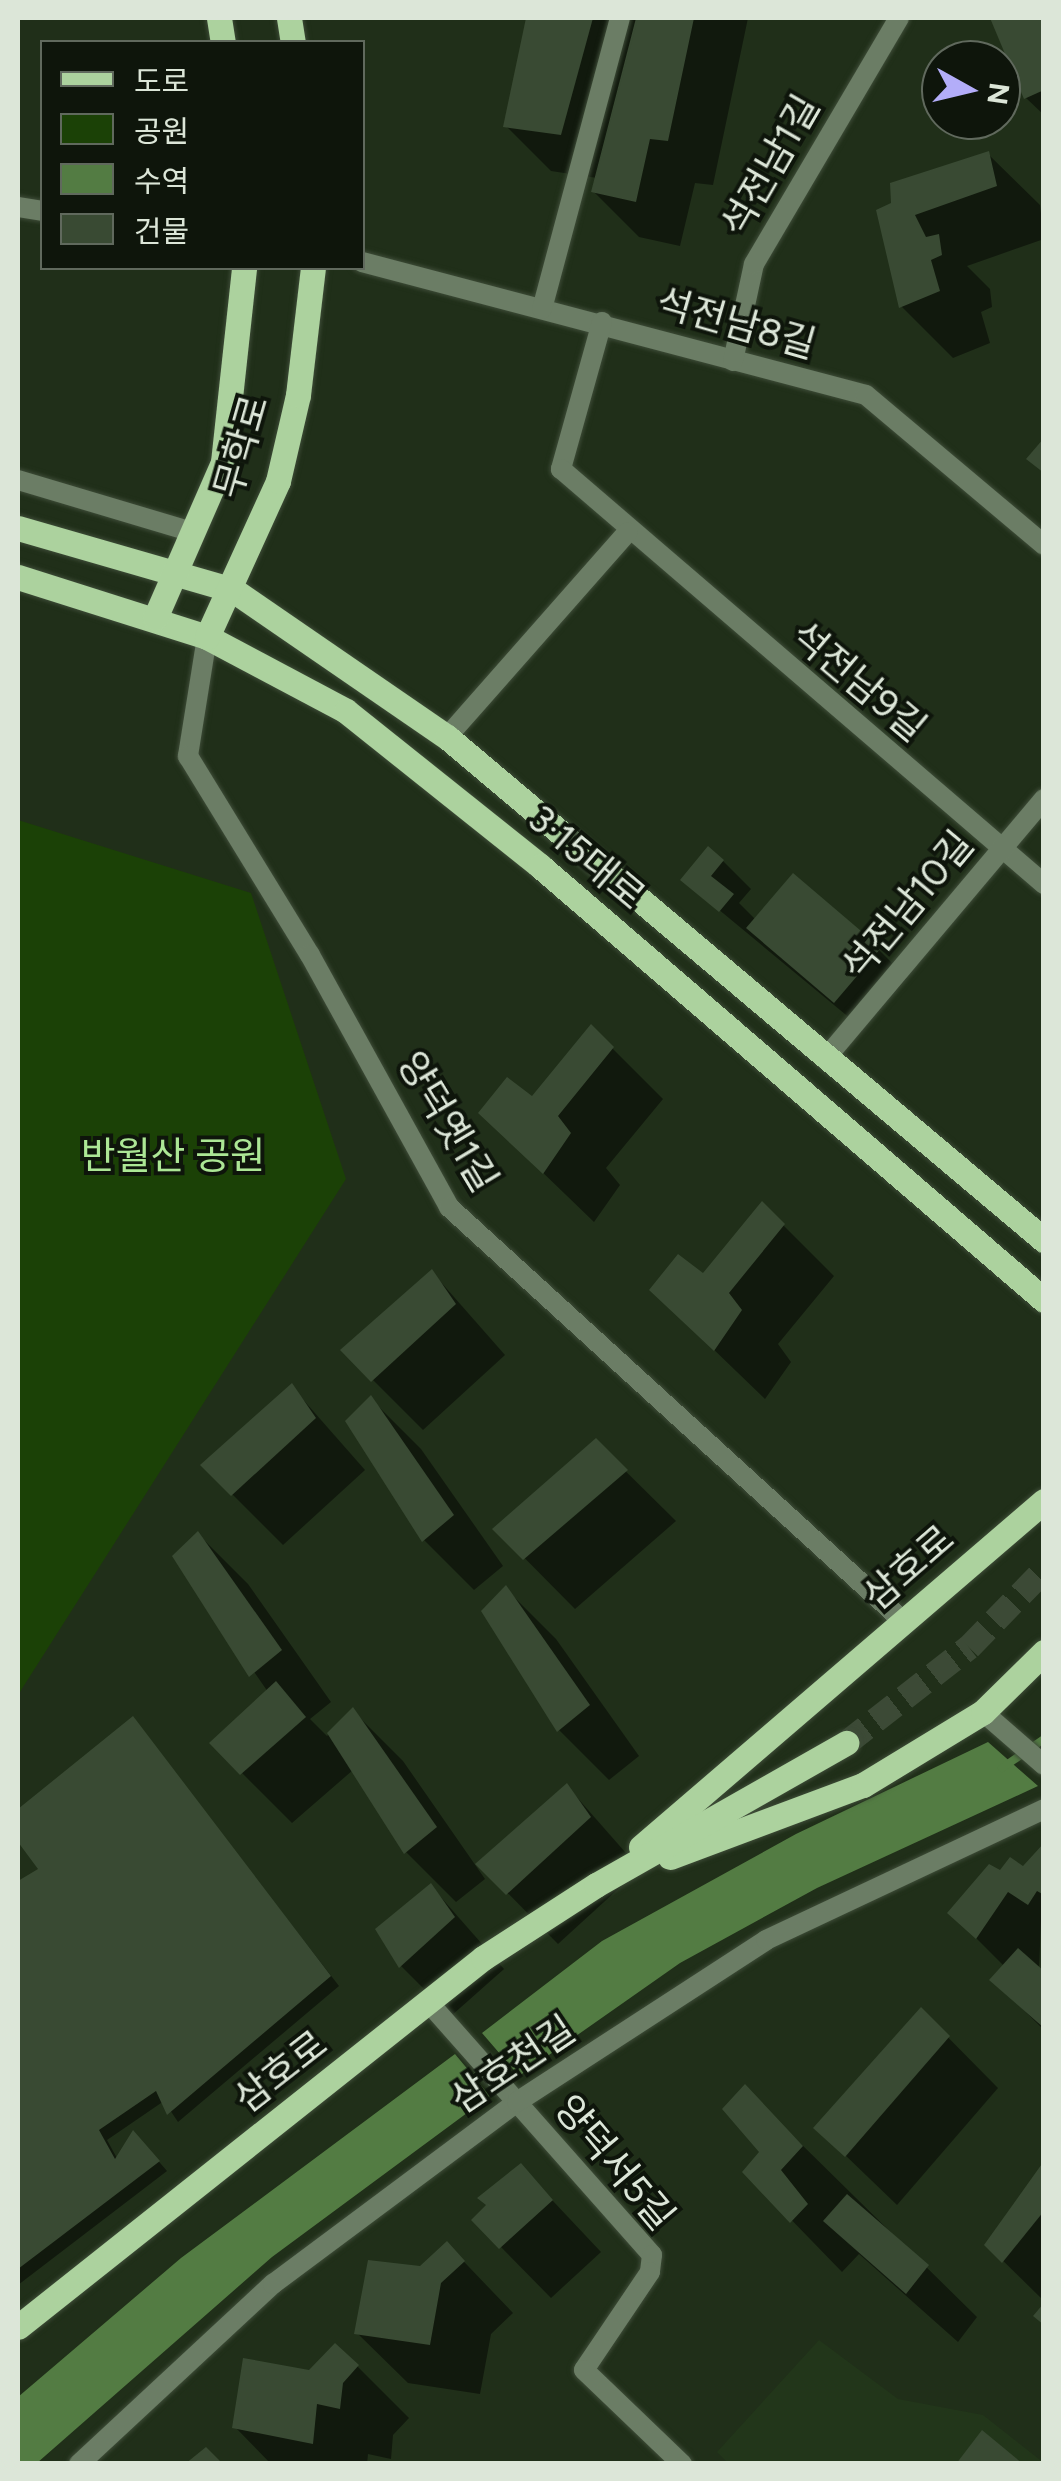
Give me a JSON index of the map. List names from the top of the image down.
{
  "streets": {
    "main road": ["무학로", "3·15대로", "삼호로"],
    "street": [
      "석전남1길",
      "석전남8길",
      "석전남9길",
      "석전남10길",
      "양덕옛1길",
      "삼호천길",
      "양덕서5길"
    ]
  },
  "crossings": [
    ["석전남1길", "석전남8길"],
    ["석전남8길", "석전남9길"],
    ["무학로", "3·15대로"],
    ["무학로", "양덕옛1길"],
    ["석전남9길", "석전남10길"],
    ["3·15대로", "석전남10길"],
    ["3·15대로", "양덕옛1길"],
    ["양덕옛1길", "삼호로"],
    ["삼호천길", "양덕서5길"]
  ],
  "parks": ["반월산 공원"],
  "legend": [
    "도로",
    "공원",
    "수역",
    "건물"
  ],
  "north": "right"
}
